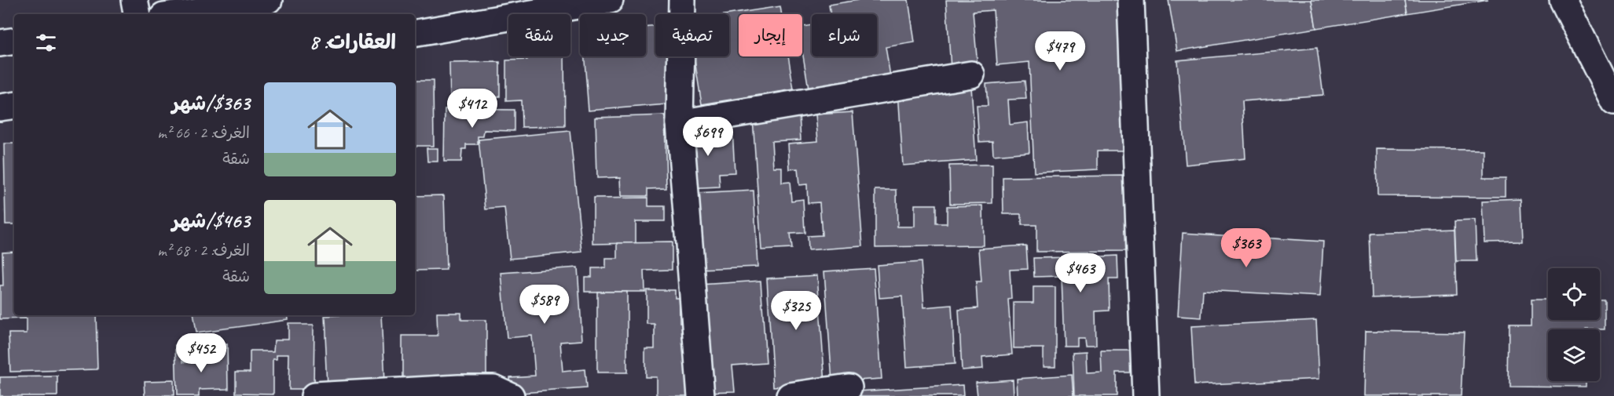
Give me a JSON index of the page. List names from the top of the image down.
{
  "page": {
    "chip": [
      "شراء",
      "إيجار",
      "تصفية",
      "جديد",
      "شقة"
    ],
    "heading": "العقارات: 8",
    "price": [
      "$479",
      "$412",
      "$699",
      "$363",
      "$463",
      "$589",
      "$325",
      "$452"
    ],
    "list": [
      {
        "name": "$363/شهر",
        "note": "الغرف: 2 · 66 m² · شقة"
      },
      {
        "name": "$463/شهر",
        "note": "الغرف: 2 · 68 m² · شقة"
      }
    ]
  }
}
